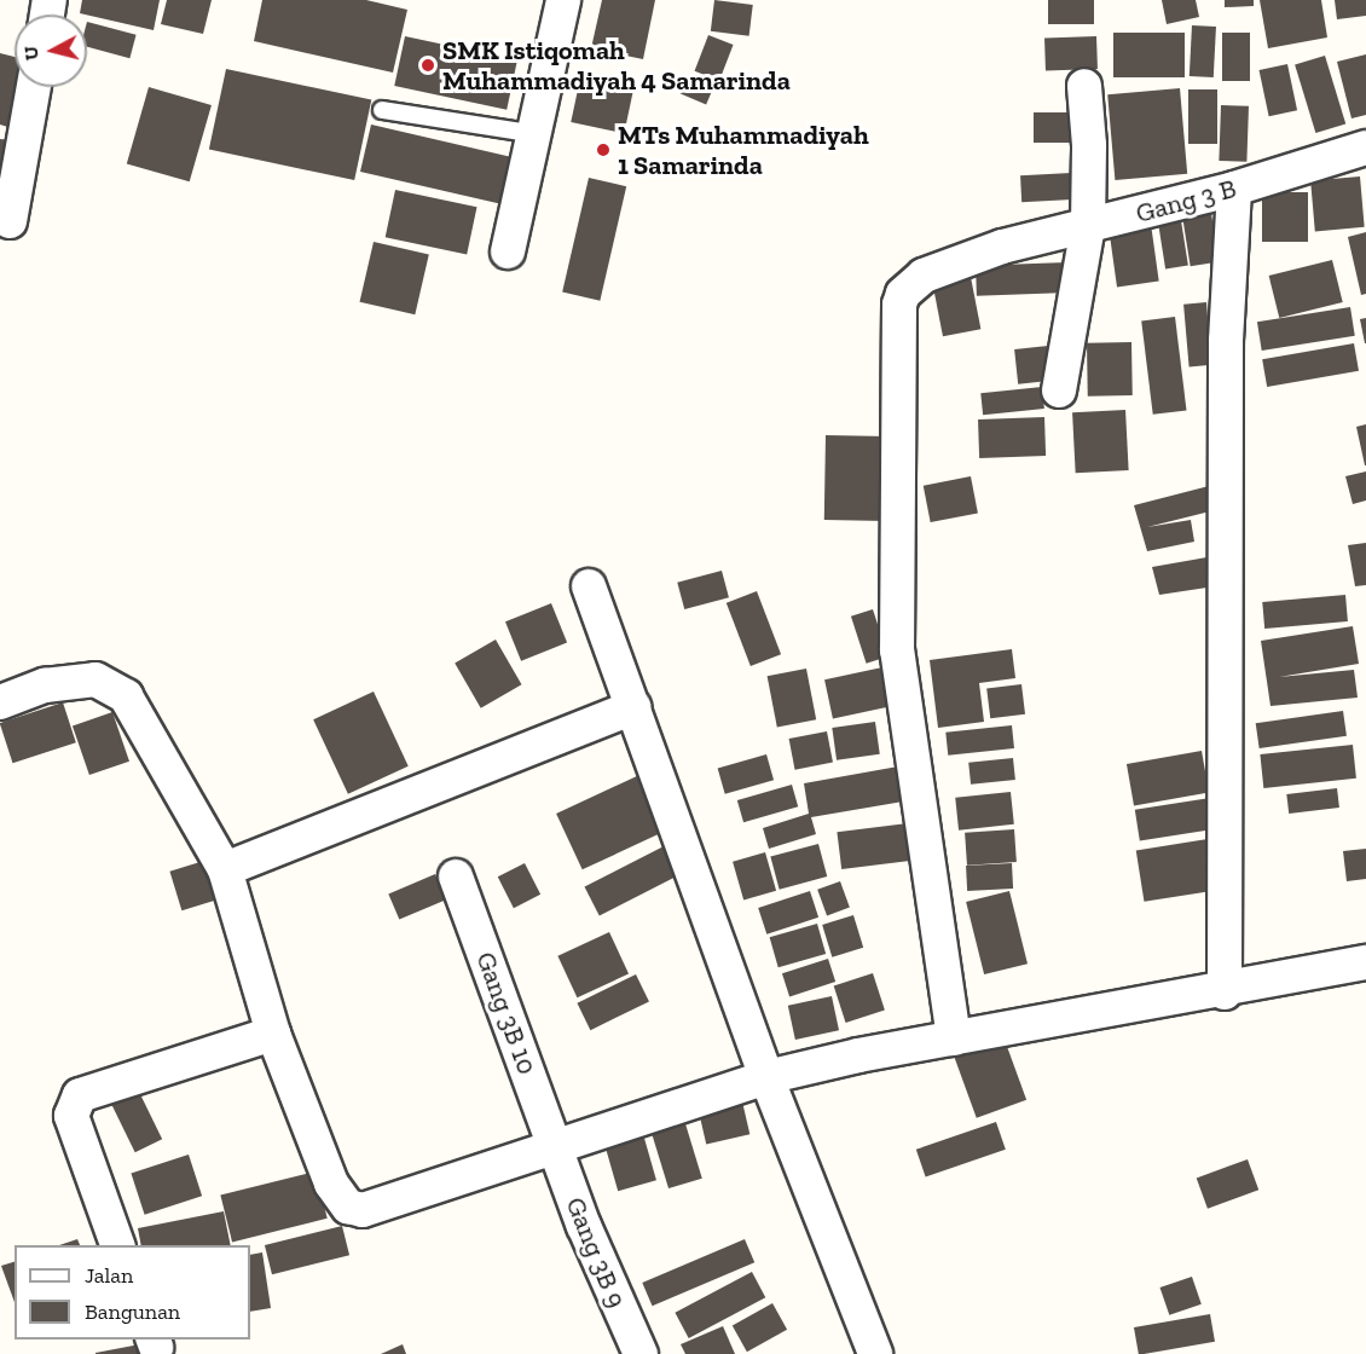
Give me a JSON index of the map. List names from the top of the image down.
{
  "streets": {
    "street": ["Gang 3 B", "Gang 3B 10", "Gang 3B 9"]
  },
  "crossings": [
    ["Gang 3B 10", "Gang 3B 9"]
  ],
  "places": ["SMK Istiqomah Muhammadiyah 4 Samarinda", "MTs Muhammadiyah 1 Samarinda"],
  "legend": ["Jalan", "Bangunan"],
  "north": "left"
}
